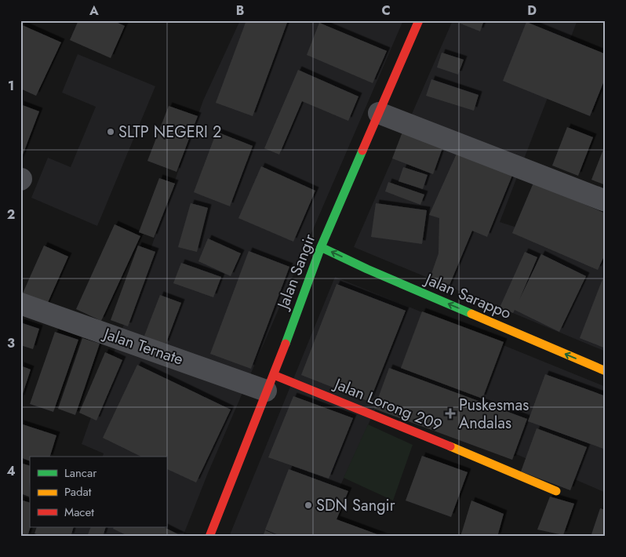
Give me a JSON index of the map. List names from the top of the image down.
{
  "streets": {
    "street": [
      "Jalan Sangir",
      "Jalan Sarappo",
      "Jalan Ternate",
      "Jalan Lorong 209"
    ]
  },
  "crossings": [
    ["Jalan Sangir", "Jalan Sarappo"],
    ["Jalan Sangir", "Jalan Ternate"],
    ["Jalan Sangir", "Jalan Lorong 209"],
    ["Jalan Ternate", "Jalan Lorong 209"]
  ],
  "one_way": ["Jalan Sarappo"],
  "places": {
    "other": ["SLTP NEGERI 2", "SDN Sangir"],
    "health": ["Puskesmas Andalas"]
  },
  "legend": ["Lancar", "Padat", "Macet"],
  "grid": {
    "columns": [
      "A",
      "B",
      "C",
      "D"
    ],
    "rows": [
      "1",
      "2",
      "3",
      "4"
    ]
  }
}
